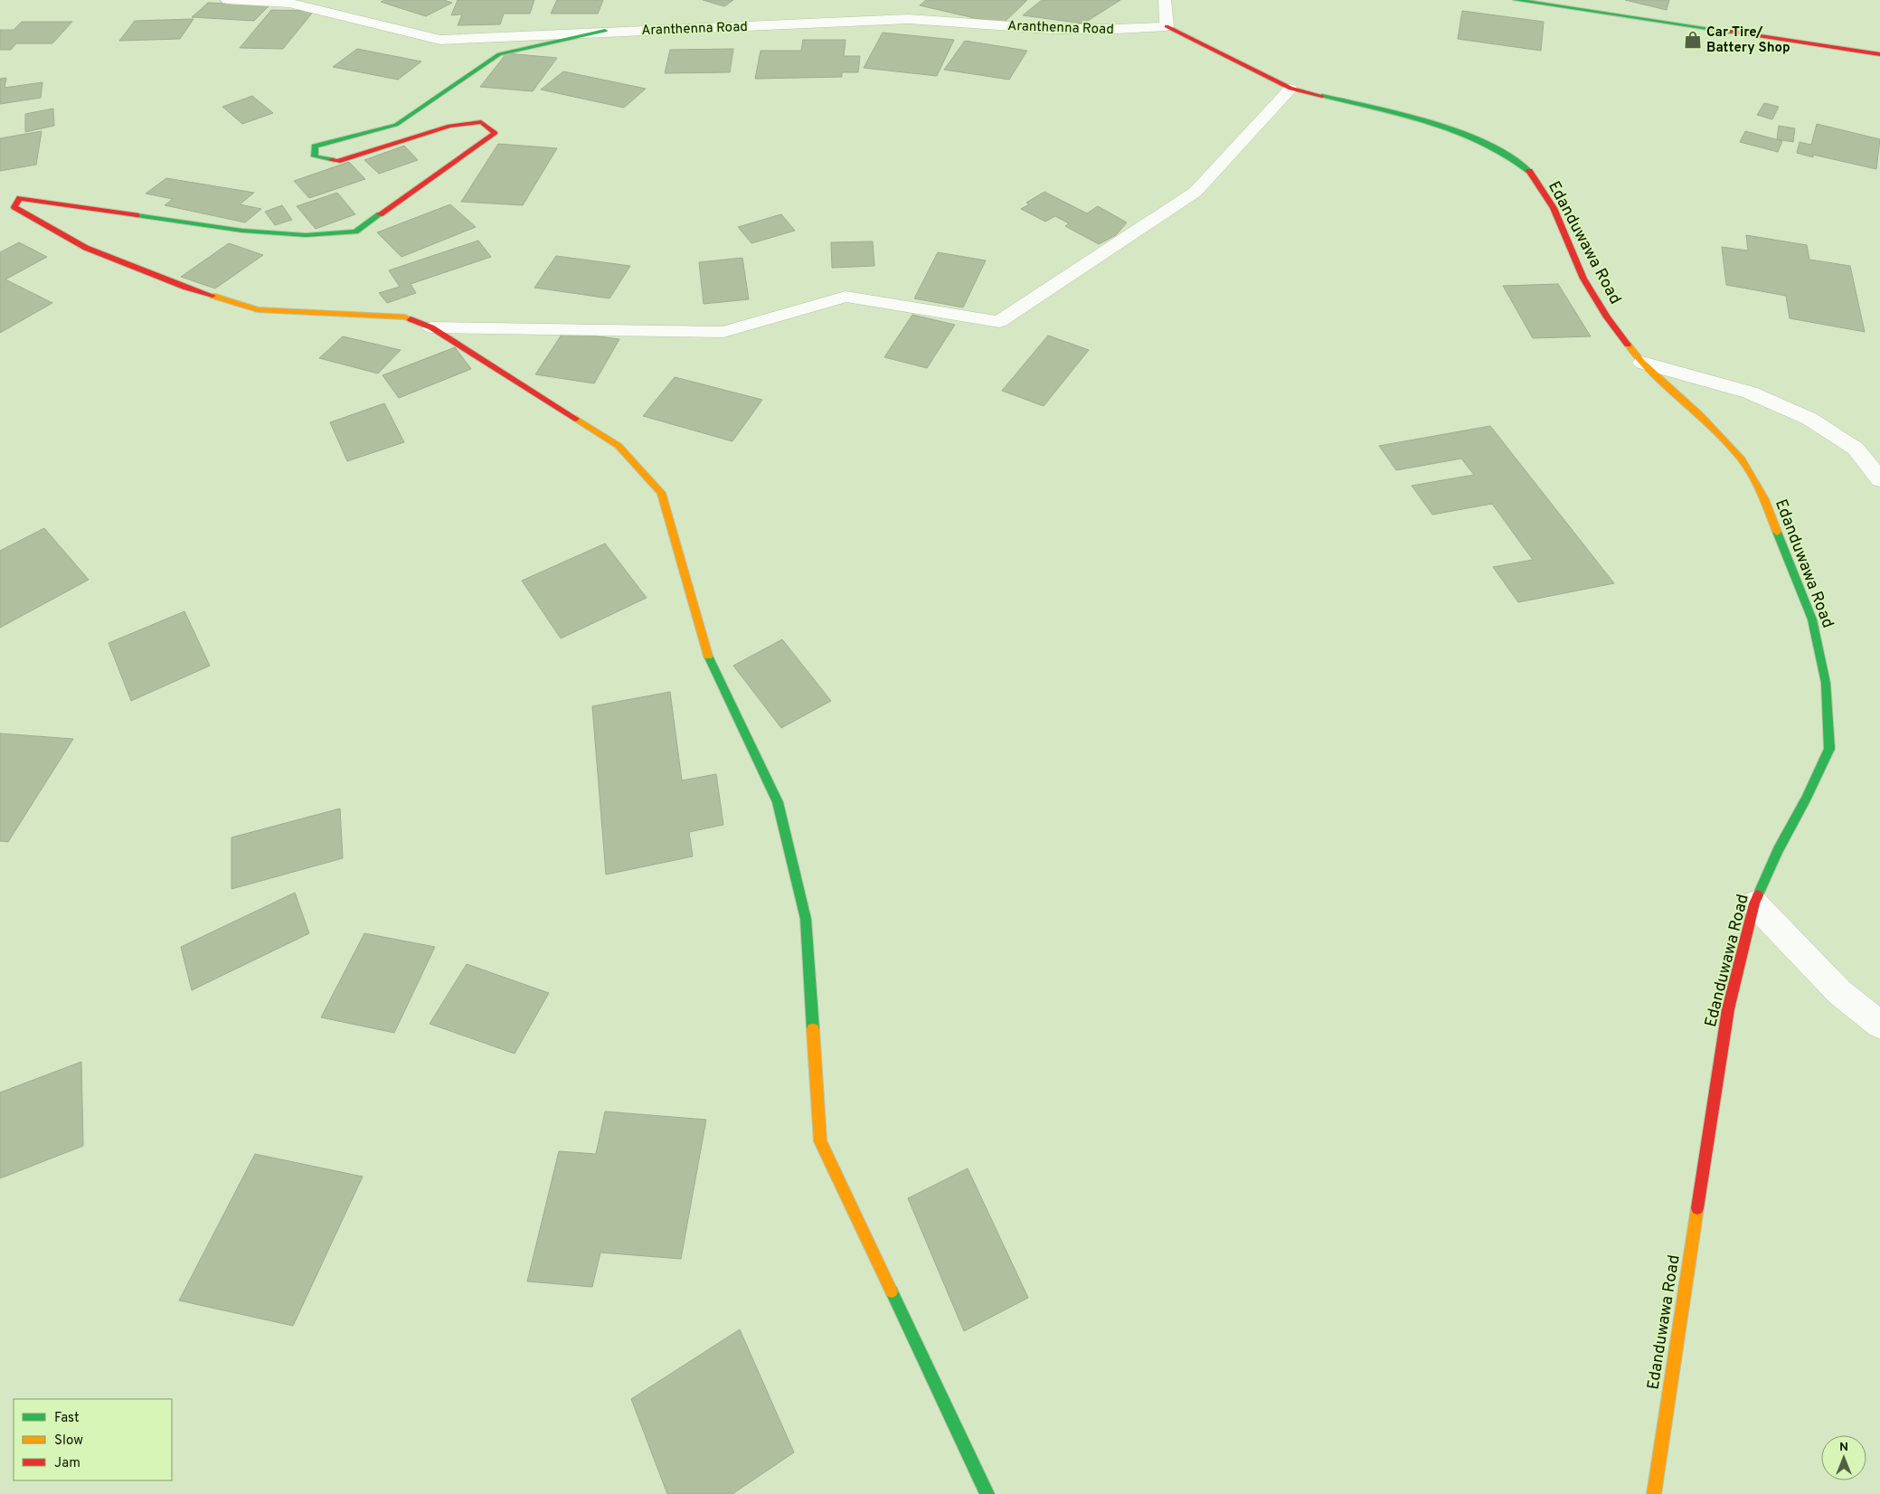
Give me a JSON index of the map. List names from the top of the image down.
{
  "streets": {
    "main road": ["Edanduwawa Road"],
    "street": ["Aranthenna Road"]
  },
  "crossings": [
    ["Aranthenna Road", "Edanduwawa Road"]
  ],
  "places": {
    "shop": ["Car Tire/ Battery Shop"]
  },
  "legend": ["Fast", "Slow", "Jam"],
  "north": "top"
}
